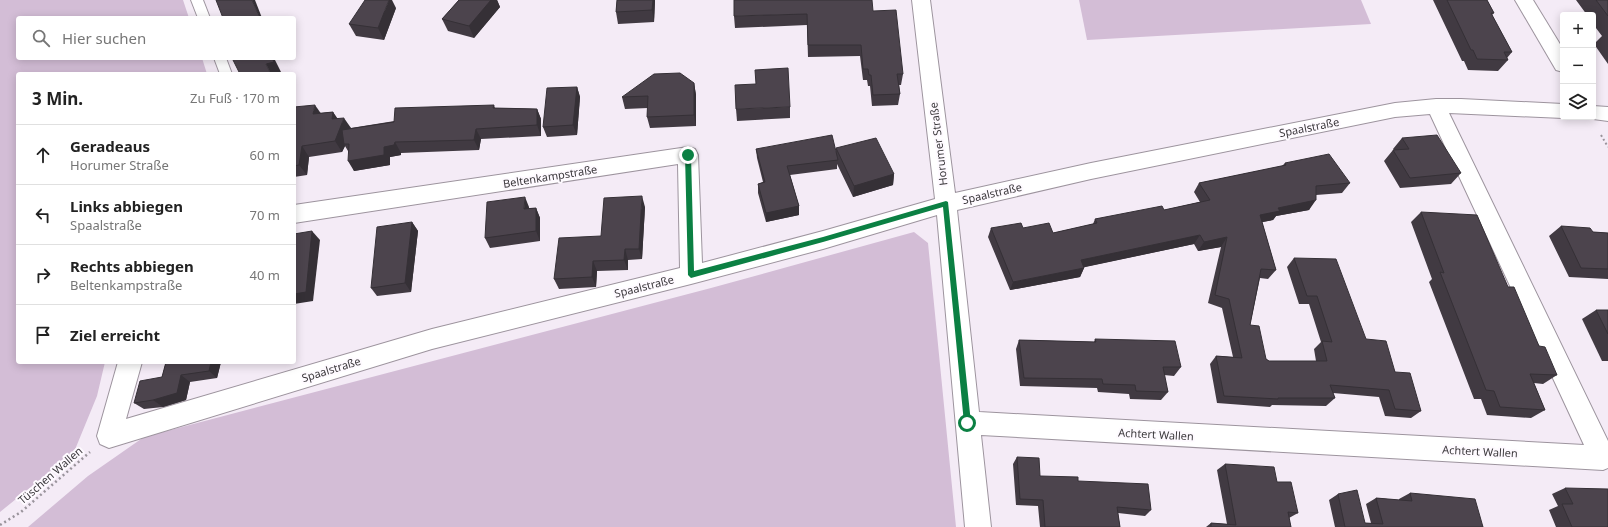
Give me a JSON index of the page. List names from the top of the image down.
{
  "streets": {
    "street": [
      "Spaalstraße",
      "Horumer Straße",
      "Beltenkampstraße",
      "Achtert Wallen"
    ],
    "path": ["Tüschen Wallen"]
  },
  "crossings": [
    ["Spaalstraße", "Horumer Straße"],
    ["Spaalstraße", "Beltenkampstraße"],
    ["Spaalstraße", "Achtert Wallen"],
    ["Spaalstraße", "Tüschen Wallen"],
    ["Horumer Straße", "Achtert Wallen"]
  ],
  "page": {
    "map_buttons": ["+", "−"],
    "search": "Hier suchen",
    "heading": ["3 Min.", "Zu Fuß · 170 m"],
    "list": [
      ["Geradeaus", "Horumer Straße", "60 m"],
      ["Links abbiegen", "Spaalstraße", "70 m"],
      ["Rechts abbiegen", "Beltenkampstraße", "40 m"],
      "Ziel erreicht"
    ]
  }
}
